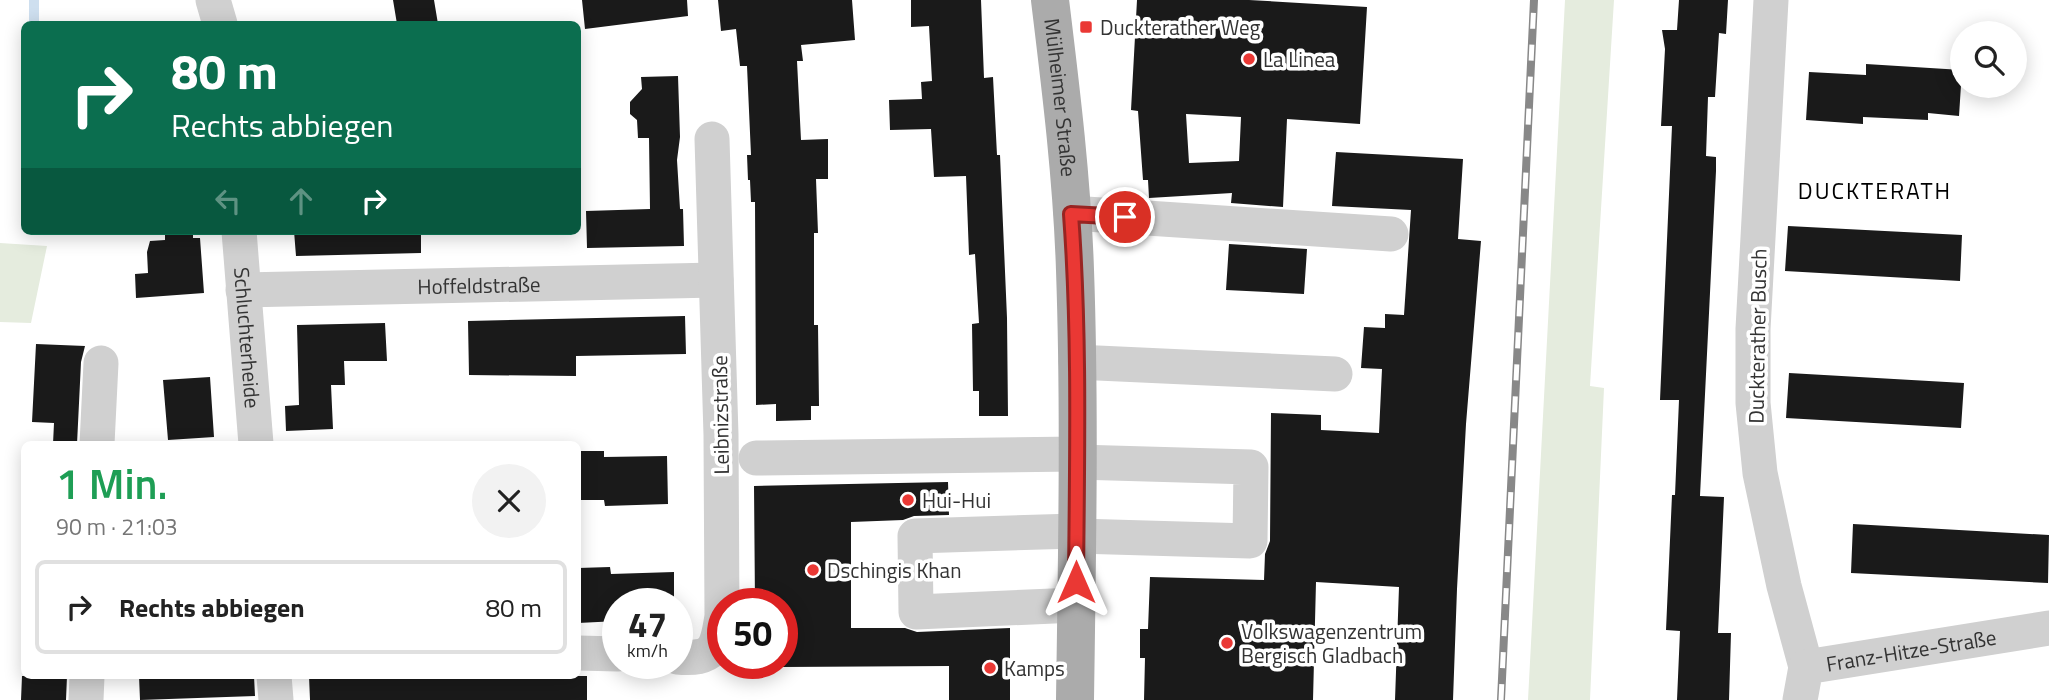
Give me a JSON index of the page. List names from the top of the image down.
{
  "streets": {
    "main road": ["Mülheimer Straße"],
    "street": [
      "Hoffeldstraße",
      "Duckterather Busch",
      "Schluchterheide",
      "Leibnizstraße",
      "Franz-Hitze-Straße"
    ]
  },
  "crossings": [
    ["Hoffeldstraße", "Schluchterheide"],
    ["Hoffeldstraße", "Leibnizstraße"],
    ["Duckterather Busch", "Franz-Hitze-Straße"]
  ],
  "districts": ["DUCKTERATH"],
  "places": {
    "transit": ["Duckterather Weg"],
    "other": [
      "La Linea",
      "Hui-Hui",
      "Dschingis Khan",
      "Volkswagenzentrum Bergisch Gladbach",
      "Kamps"
    ]
  },
  "page": {
    "turn": ["80 m", "Rechts abbiegen"],
    "heading": ["1 Min.", "90 m · 21:03"],
    "list": [
      {
        "name": "Rechts abbiegen",
        "value": "80 m"
      }
    ],
    "speed": "47 km/h",
    "limit": "50"
  }
}
